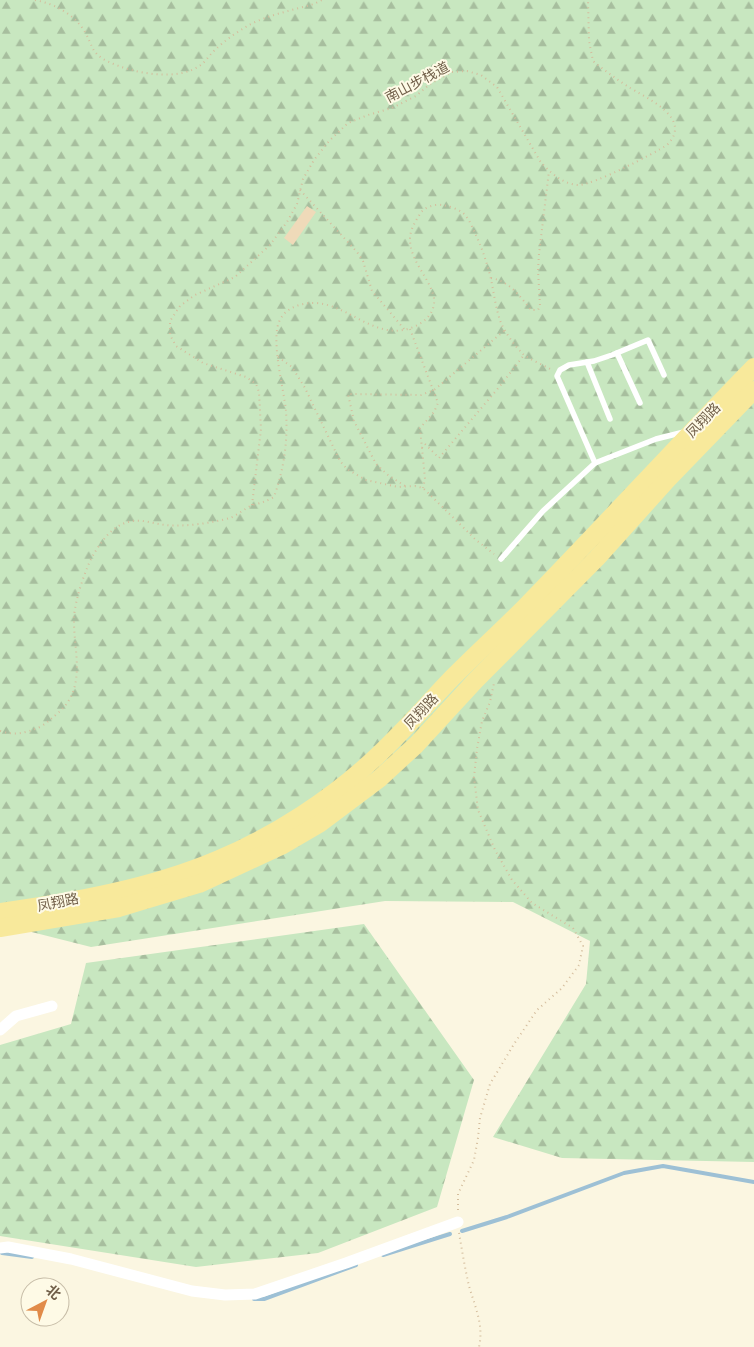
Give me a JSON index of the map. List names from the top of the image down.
{
  "streets": {
    "main road": ["凤翔路"],
    "path": ["南山步栈道"]
  },
  "north": "top right"
}
